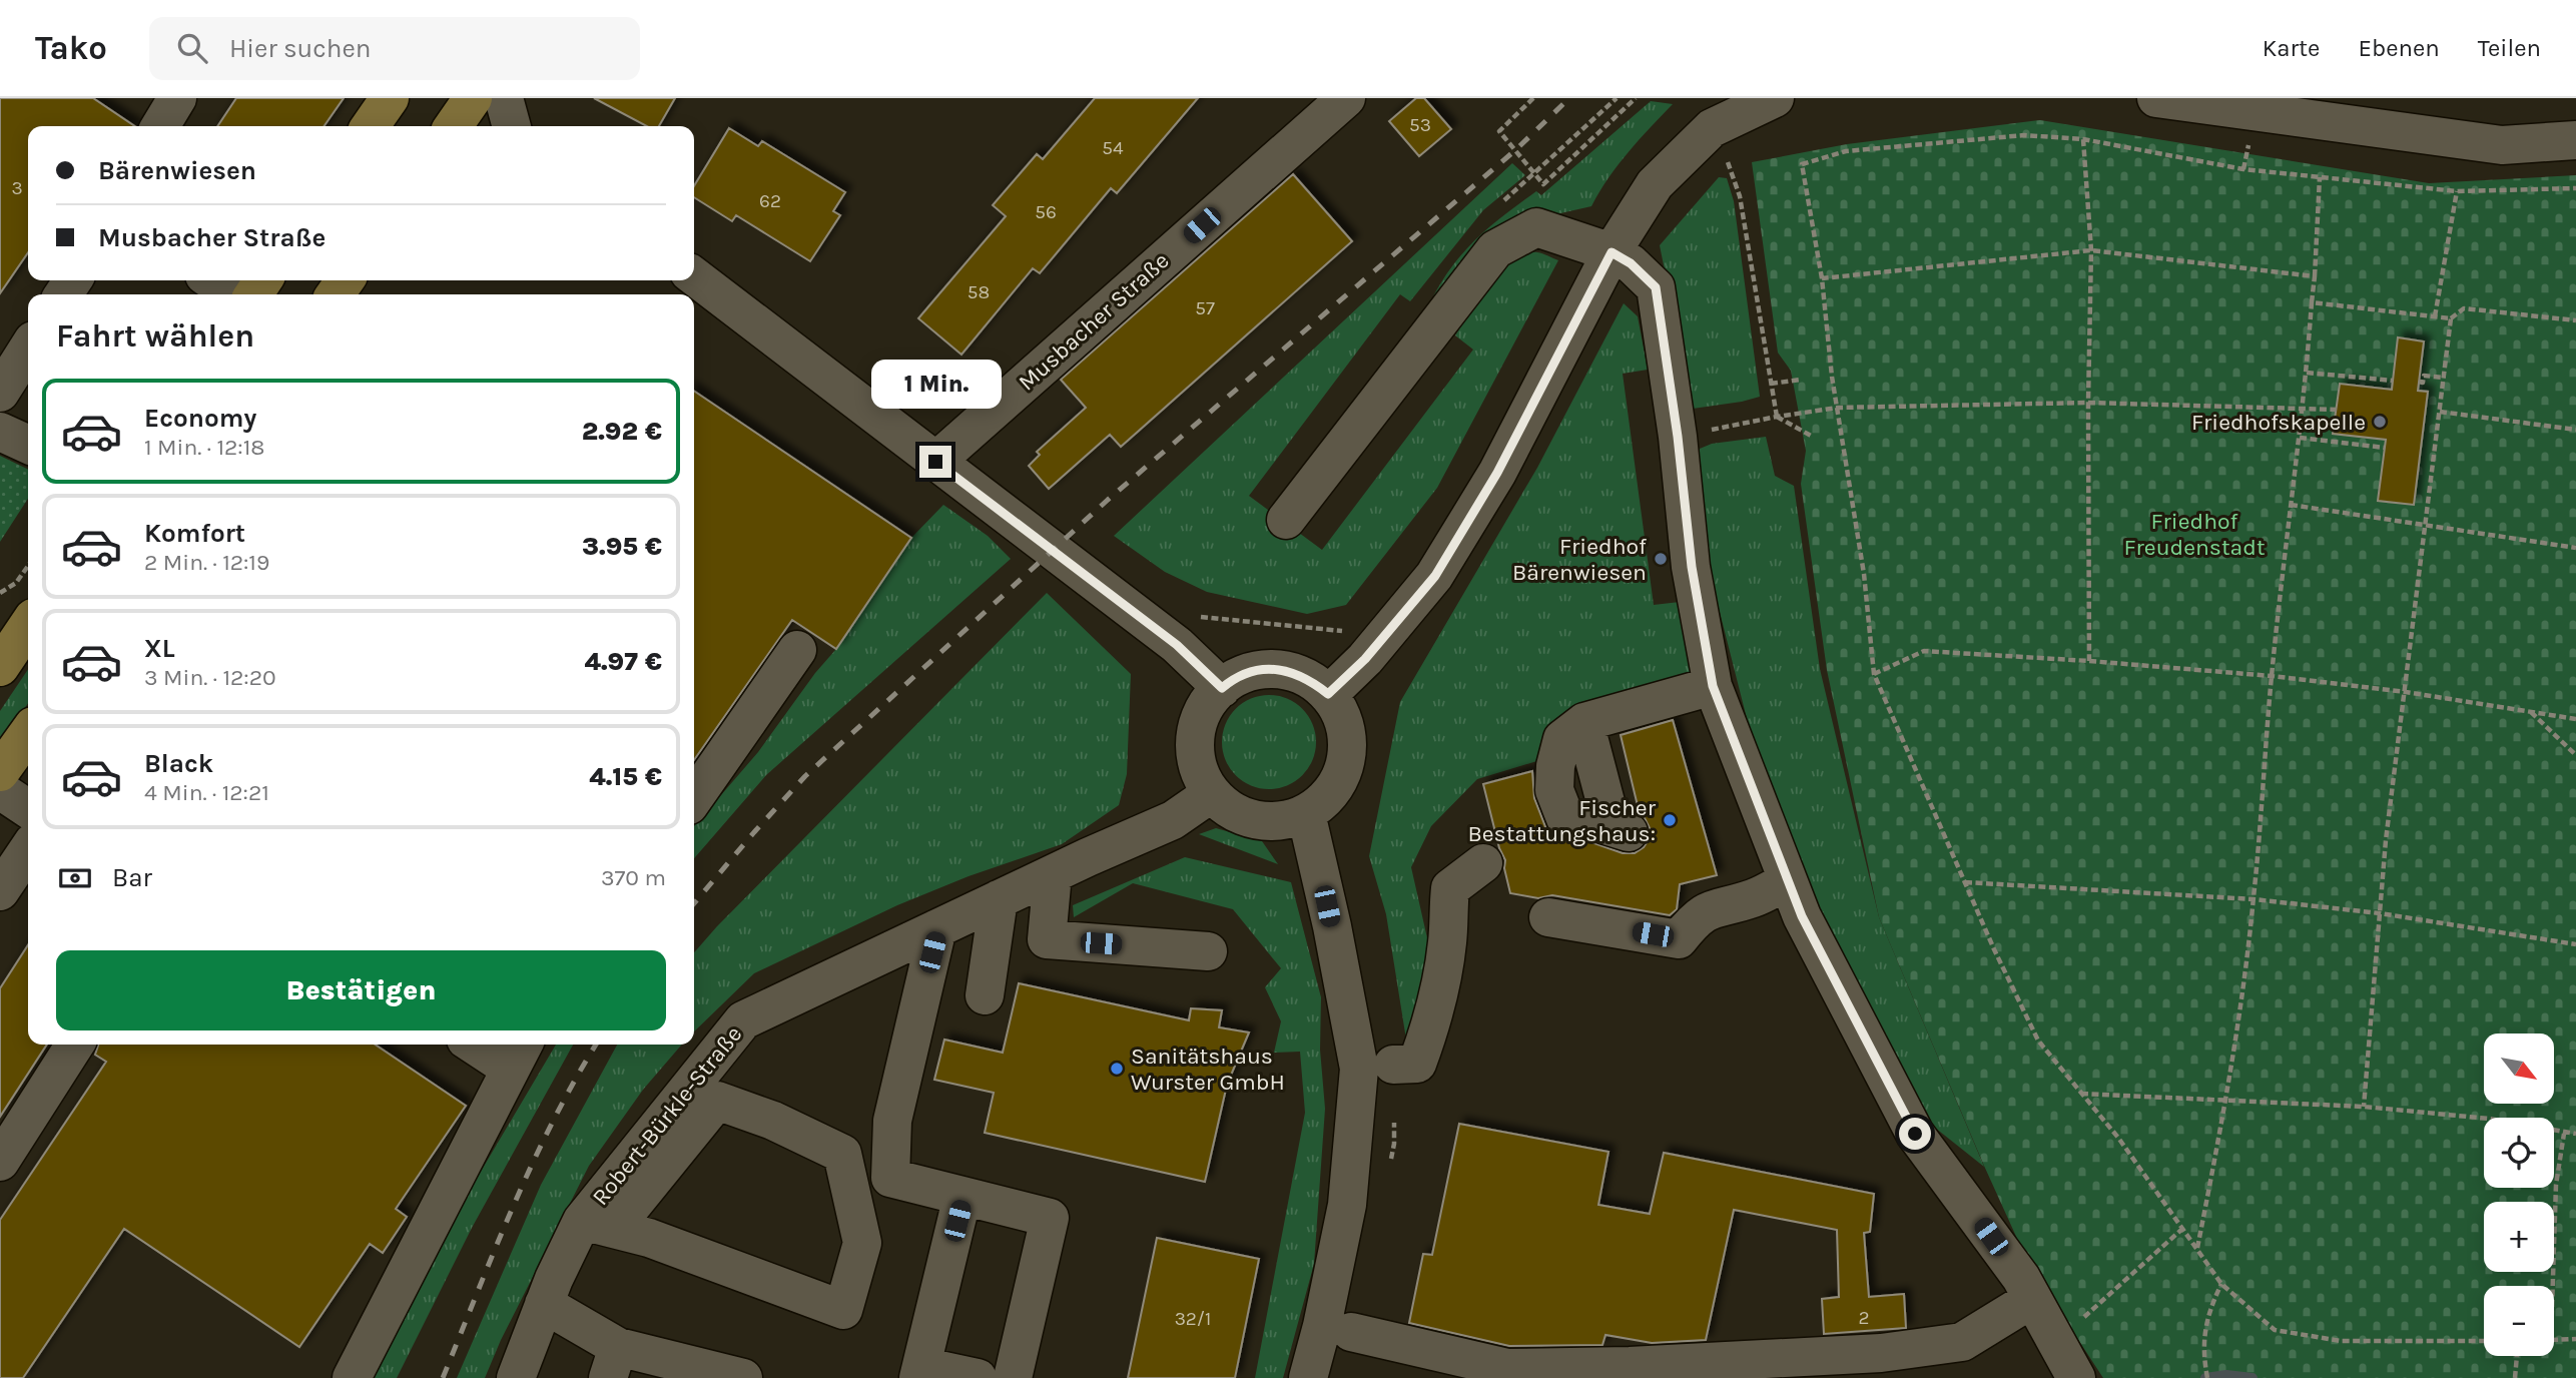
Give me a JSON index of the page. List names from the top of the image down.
{
  "streets": {
    "street": ["Musbacher Straße", "Robert-Bürkle-Straße"]
  },
  "parks": ["Friedhof Freudenstadt"],
  "places": [
    "Friedhofskapelle",
    "Friedhof Bärenwiesen",
    "Fischer Bestattungshaus:",
    "Sanitätshaus Wurster GmbH"
  ],
  "house_numbers": [
    "53",
    "54",
    "3",
    "62",
    "56",
    "58",
    "57",
    "2",
    "32/1"
  ],
  "north": "bottom right",
  "page": {
    "header": "Tako",
    "search": "Hier suchen",
    "nav": ["Karte", "Ebenen", "Teilen"],
    "banner": ["Bärenwiesen", "Musbacher Straße"],
    "heading": "Fahrt wählen",
    "bubble": "1 Min.",
    "list": [
      {
        "name": "Economy",
        "note": "1 Min. · 12:18",
        "value": "2.92 €"
      },
      {
        "name": "Komfort",
        "note": "2 Min. · 12:19",
        "value": "3.95 €"
      },
      {
        "name": "XL",
        "note": "3 Min. · 12:20",
        "value": "4.97 €"
      },
      {
        "name": "Black",
        "note": "4 Min. · 12:21",
        "value": "4.15 €"
      }
    ],
    "pay": ["Bar", "370 m"],
    "buttons": "Bestätigen",
    "map_buttons": ["+", "−"]
  }
}
